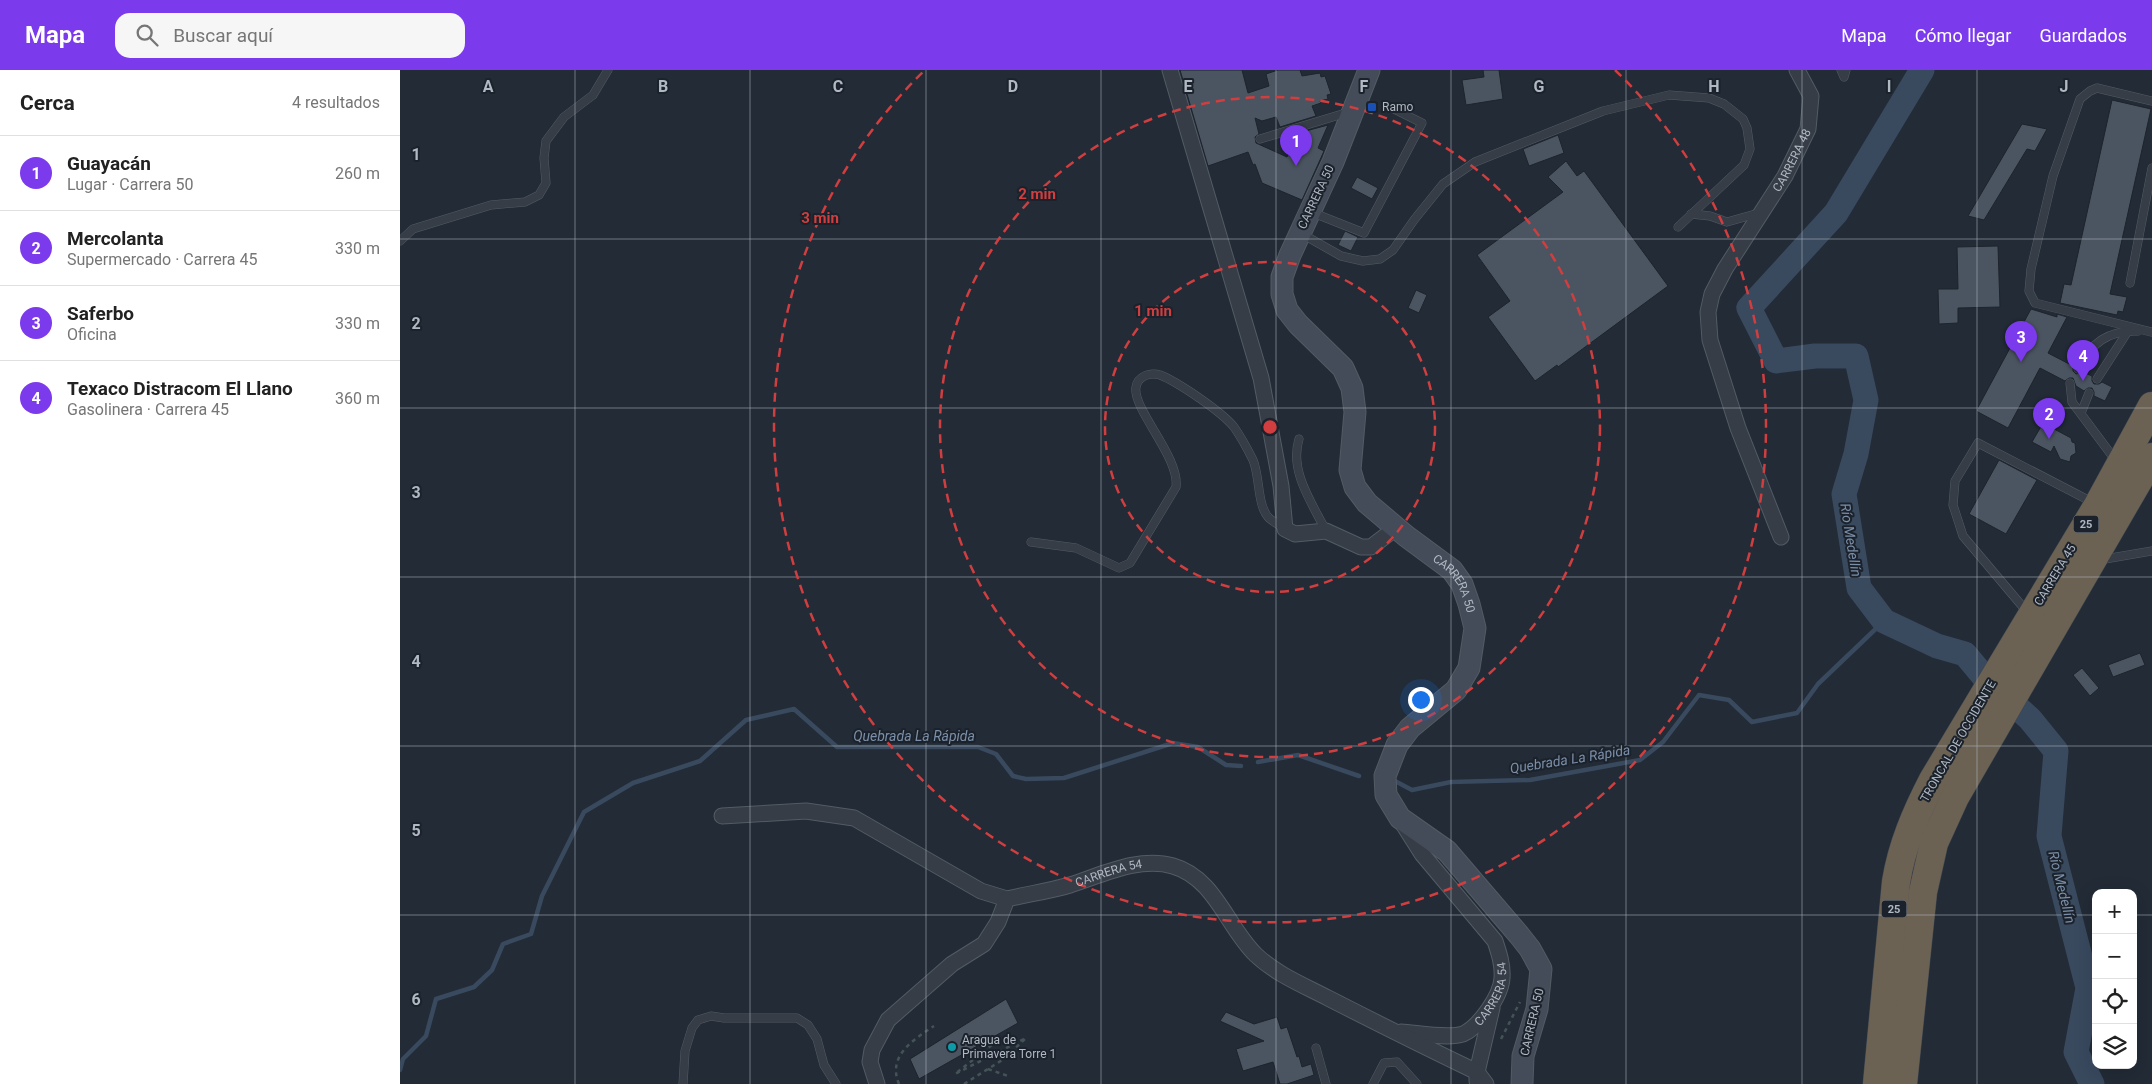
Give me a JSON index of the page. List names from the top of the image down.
{
  "streets": {
    "highway": ["25", "CARRERA 45", "TRONCAL DE OCCIDENTE"],
    "main road": ["CARRERA 50"],
    "street": ["CARRERA 48", "CARRERA 54"]
  },
  "crossings": [
    ["CARRERA 50", "CARRERA 54"],
    ["CARRERA 45", "TRONCAL DE OCCIDENTE"]
  ],
  "water": ["Río Medellín", "Quebrada La Rápida"],
  "places": {
    "transit": ["Ramo"],
    "other": ["Aragua de Primavera Torre 1"]
  },
  "page": {
    "header": "Mapa",
    "search": "Buscar aquí",
    "nav": ["Mapa", "Cómo llegar", "Guardados"],
    "heading": ["Cerca", "4 resultados"],
    "pins": [
      "1",
      "3",
      "4",
      "2"
    ],
    "list": [
      {
        "mark": "1",
        "name": "Guayacán",
        "note": "Lugar · Carrera 50",
        "value": "260 m"
      },
      {
        "mark": "2",
        "name": "Mercolanta",
        "note": "Supermercado · Carrera 45",
        "value": "330 m"
      },
      {
        "mark": "3",
        "name": "Saferbo",
        "note": "Oficina",
        "value": "330 m"
      },
      {
        "mark": "4",
        "name": "Texaco Distracom El Llano",
        "note": "Gasolinera · Carrera 45",
        "value": "360 m"
      }
    ],
    "map_buttons": ["+", "−"]
  },
  "grid": {
    "columns": [
      "A",
      "B",
      "C",
      "D",
      "E",
      "F",
      "G",
      "H",
      "I",
      "J"
    ],
    "rows": [
      "1",
      "2",
      "3",
      "4",
      "5",
      "6"
    ]
  },
  "rings": ["2 min", "3 min", "1 min"]
}
